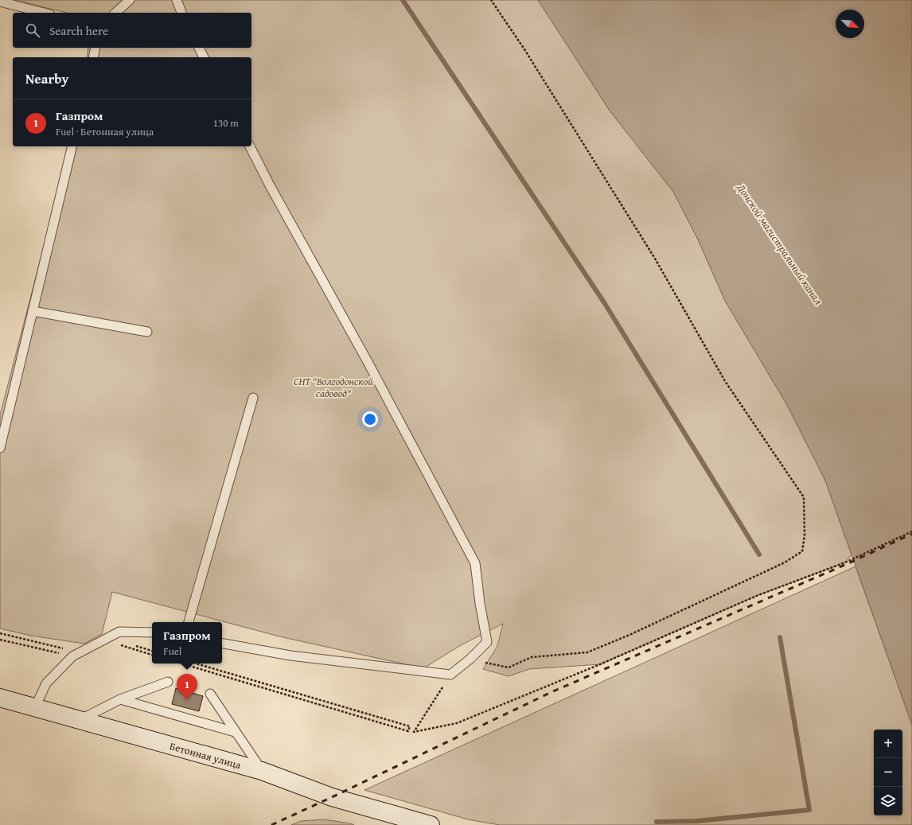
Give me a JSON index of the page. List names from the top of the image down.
{
  "streets": {
    "main road": ["Бетонная улица"]
  },
  "water": ["Донской магистральный канал"],
  "parks": ["СНТ \"Волгодонской садовод\""],
  "north": "bottom right",
  "page": {
    "search": "Search here",
    "heading": "Nearby",
    "list": [
      {
        "mark": "1",
        "name": "Газпром",
        "note": "Fuel · Бетонная улица",
        "value": "130 m"
      }
    ],
    "popup": ["Газпром", "Fuel"],
    "pins": "1",
    "map_buttons": ["+", "−"]
  }
}
